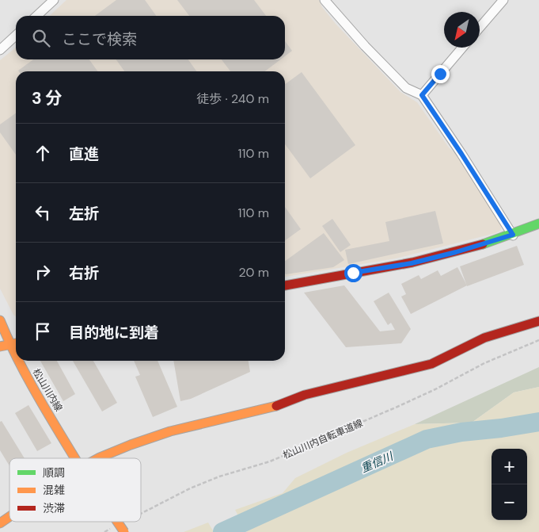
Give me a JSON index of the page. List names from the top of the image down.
{
  "streets": {
    "street": ["松山川内線"],
    "path": ["松山川内自転車道線"]
  },
  "water": ["重信川"],
  "legend": ["順調", "混雑", "渋滞"],
  "north": "bottom left",
  "page": {
    "search": "ここで検索",
    "heading": ["3 分", "徒歩 · 240 m"],
    "list": [
      ["直進", "110 m"],
      ["左折", "110 m"],
      ["右折", "20 m"],
      "目的地に到着"
    ],
    "map_buttons": ["+", "−"]
  }
}
